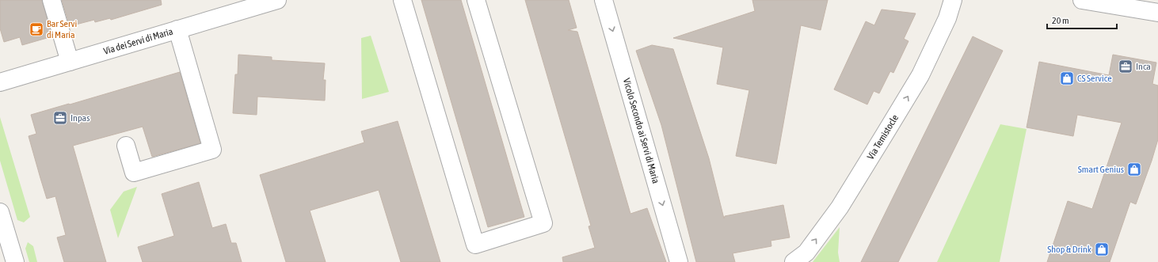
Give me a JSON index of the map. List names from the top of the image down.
{
  "streets": {
    "street": ["Via dei Servi di Maria", "Vicolo Secondo ai Servi di Maria", "Via Temistocle"]
  },
  "one_way": ["Vicolo Secondo ai Servi di Maria", "Via Temistocle"],
  "places": {
    "cafe": ["Bar Servi di Maria"],
    "office": ["Inca", "Inpas"],
    "shop": ["CS Service", "Smart Genius", "Shop & Drink"]
  },
  "scale_bar": "20 m"
}
